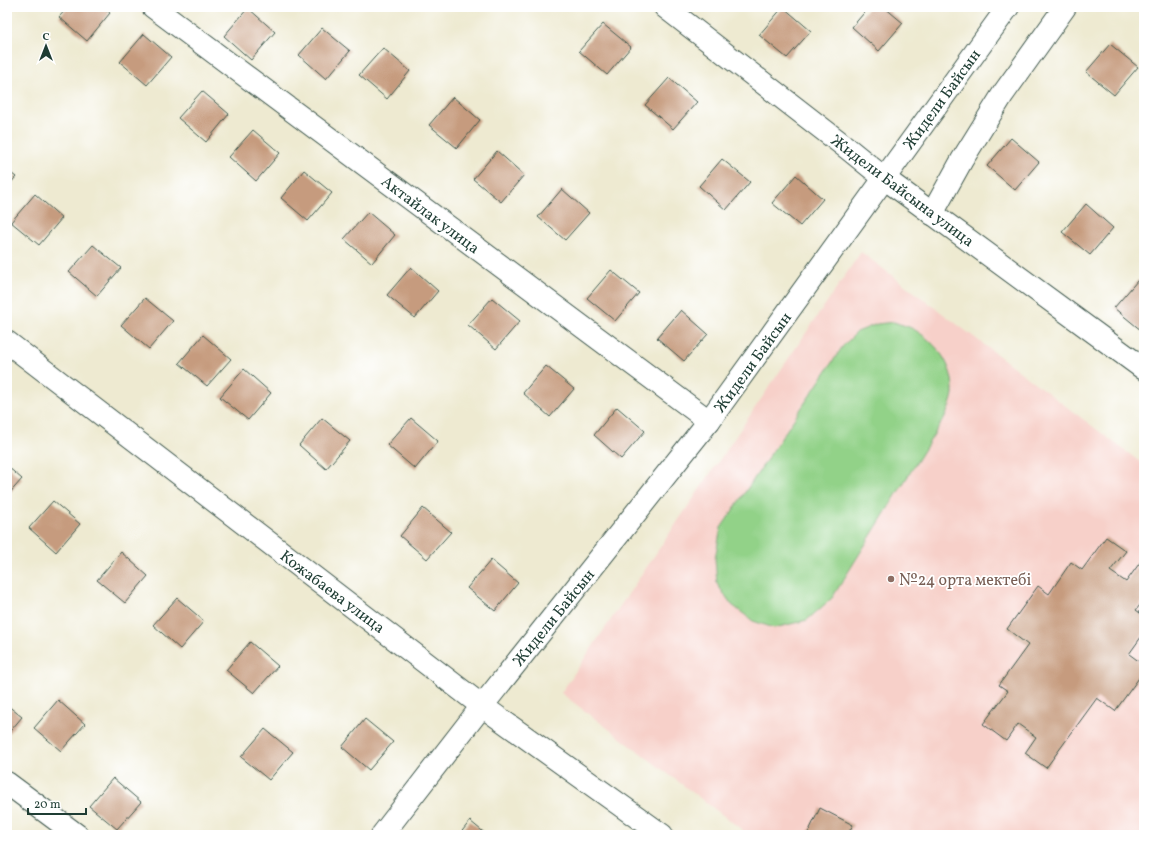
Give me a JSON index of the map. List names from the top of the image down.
{
  "streets": {
    "street": [
      "Жидели Байсын",
      "Жидели Байсына улица",
      "Актайлак улица",
      "Кожабаева улица"
    ]
  },
  "crossings": [
    ["Жидели Байсын", "Жидели Байсына улица"],
    ["Жидели Байсын", "Актайлак улица"],
    ["Жидели Байсын", "Кожабаева улица"]
  ],
  "places": ["№24 орта мектебі"],
  "scale_bar": "20 m",
  "north": "top"
}
